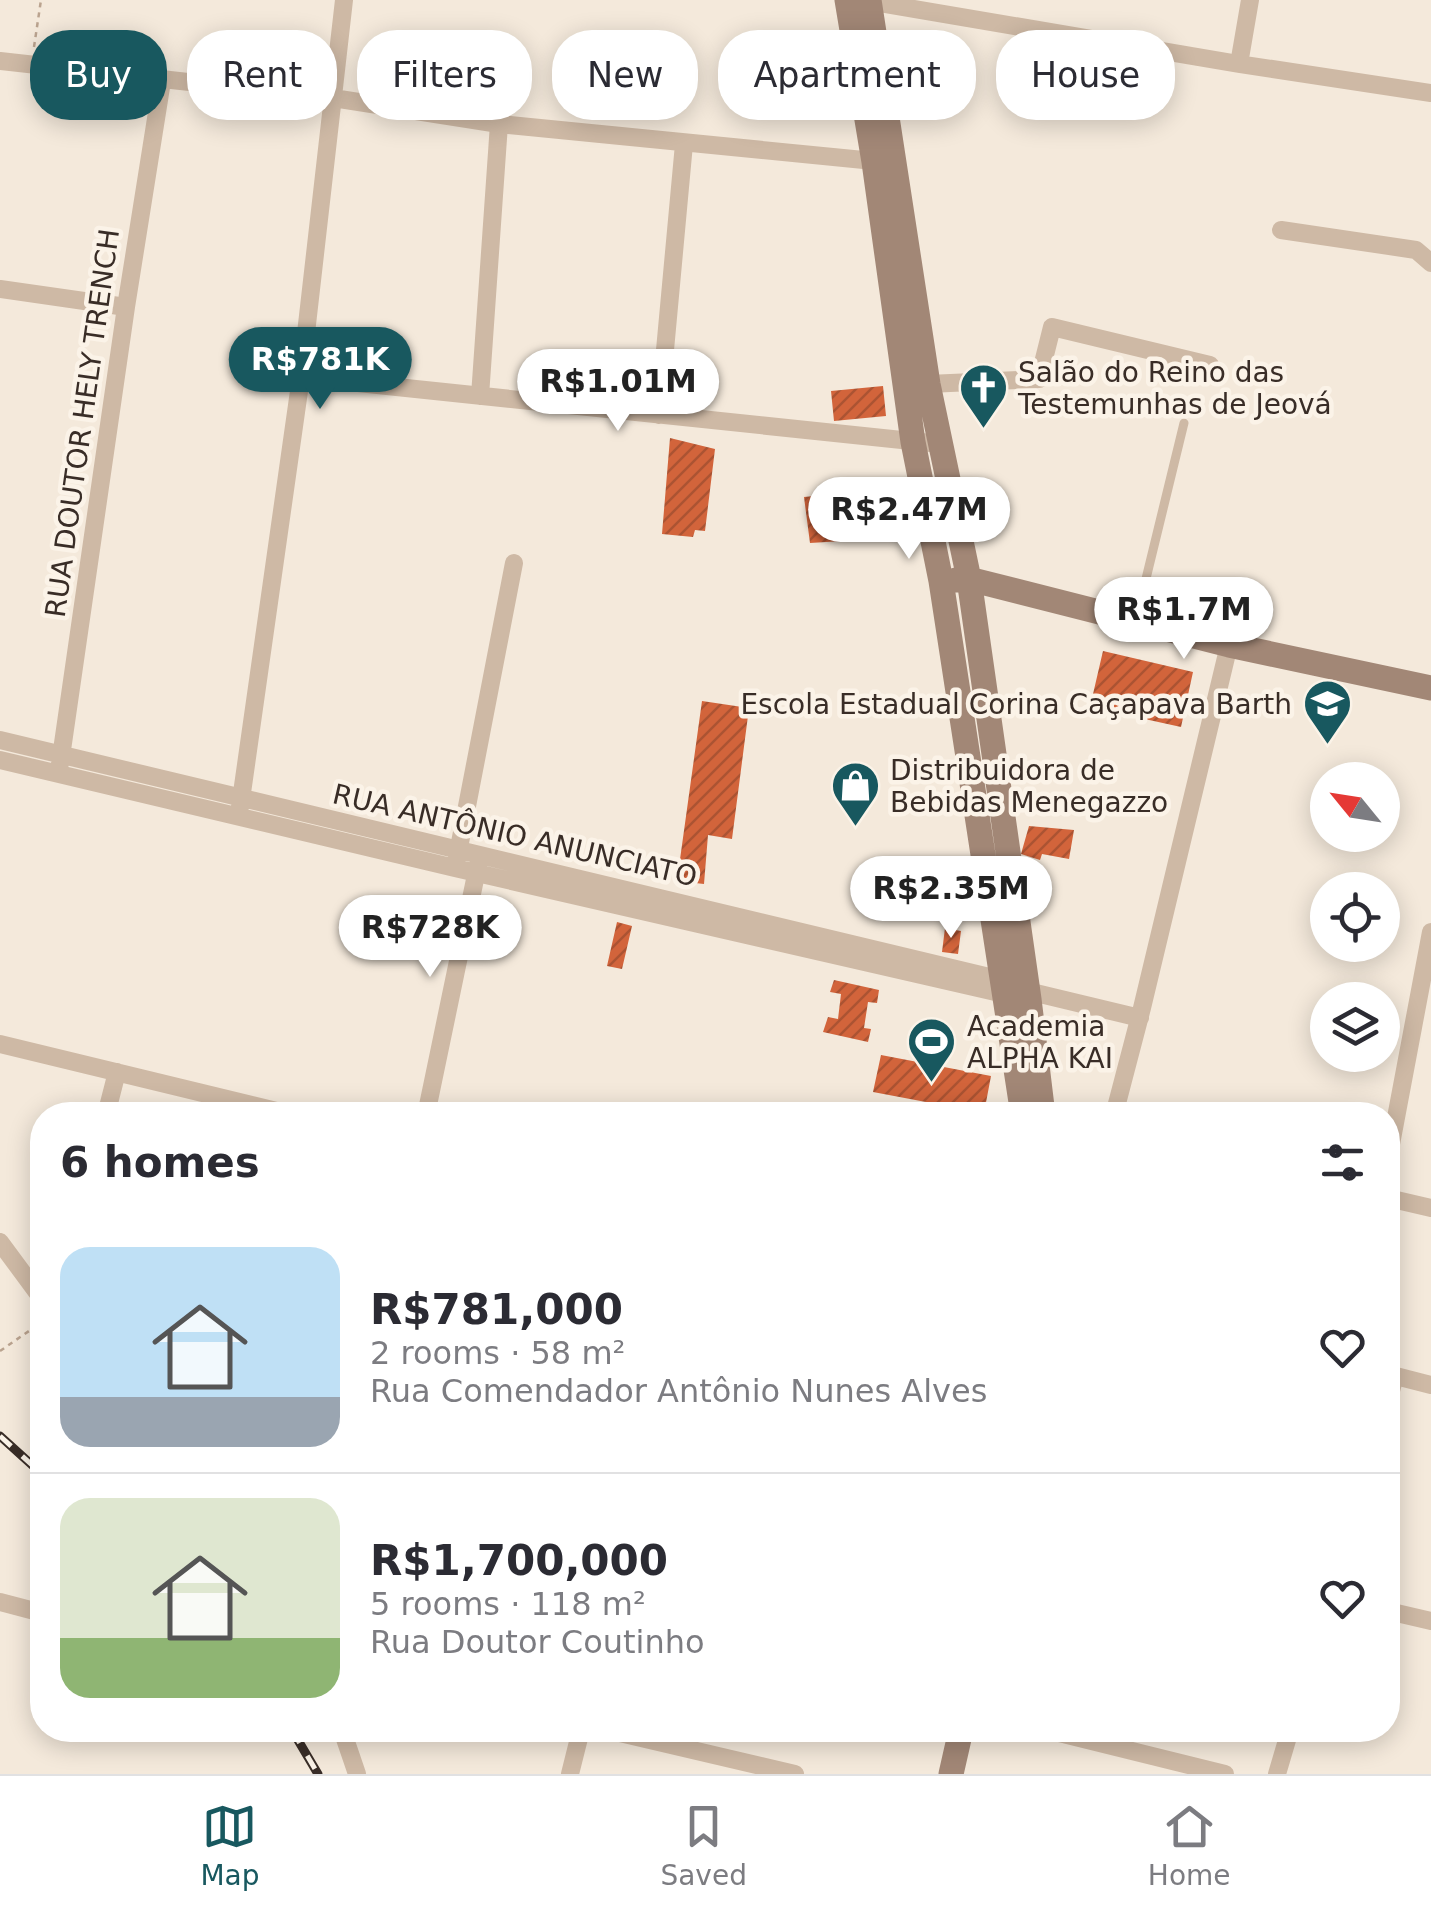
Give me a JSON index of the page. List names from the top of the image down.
{
  "streets": {
    "street": ["RUA DOUTOR HELY TRENCH", "RUA ANTÔNIO ANUNCIATO"]
  },
  "crossings": [
    ["RUA DOUTOR HELY TRENCH", "RUA ANTÔNIO ANUNCIATO"]
  ],
  "places": {
    "church": ["Salão do Reino das Testemunhas de Jeová"],
    "school or university": ["Escola Estadual Corina Caçapava Barth"],
    "shop": ["Distribuidora de Bebidas Menegazzo"],
    "sports": ["Academia ALPHA KAI"]
  },
  "north": "top left",
  "page": {
    "chip": [
      "Buy",
      "Rent",
      "Filters",
      "New",
      "Apartment",
      "House"
    ],
    "price": [
      "R$781K",
      "R$1.01M",
      "R$2.47M",
      "R$1.7M",
      "R$2.35M",
      "R$728K"
    ],
    "heading": "6 homes",
    "list": [
      {
        "name": "R$781,000",
        "note": "2 rooms · 58 m² · Rua Comendador Antônio Nunes Alves"
      },
      {
        "name": "R$1,700,000",
        "note": "5 rooms · 118 m² · Rua Doutor Coutinho"
      }
    ],
    "tabs": ["Map", "Saved", "Home"]
  }
}
